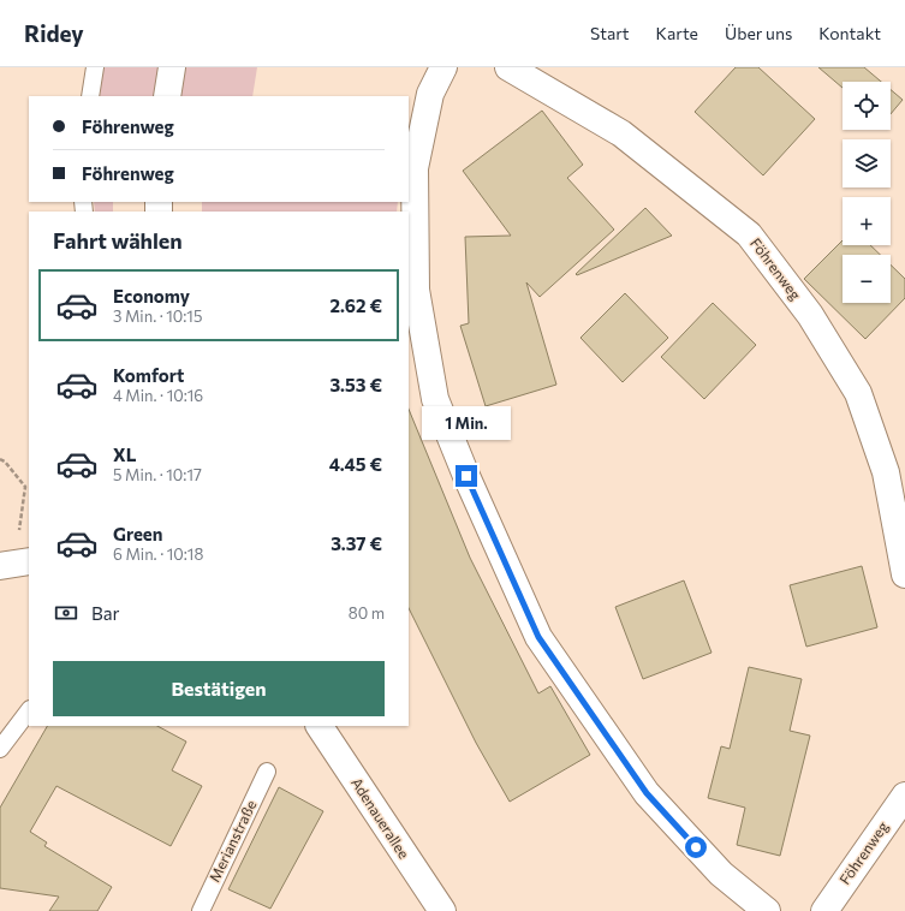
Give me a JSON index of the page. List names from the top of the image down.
{
  "streets": {
    "street": ["Föhrenweg", "Adenauerallee"],
    "lane": ["Merianstraße"]
  },
  "page": {
    "header": "Ridey",
    "nav": [
      "Start",
      "Karte",
      "Über uns",
      "Kontakt"
    ],
    "map_buttons": ["+", "−"],
    "banner": ["Föhrenweg", "Föhrenweg"],
    "heading": "Fahrt wählen",
    "list": [
      {
        "name": "Economy",
        "note": "3 Min. · 10:15",
        "value": "2.62 €"
      },
      {
        "name": "Komfort",
        "note": "4 Min. · 10:16",
        "value": "3.53 €"
      },
      {
        "name": "XL",
        "note": "5 Min. · 10:17",
        "value": "4.45 €"
      },
      {
        "name": "Green",
        "note": "6 Min. · 10:18",
        "value": "3.37 €"
      }
    ],
    "bubble": "1 Min.",
    "pay": ["Bar", "80 m"],
    "buttons": "Bestätigen"
  }
}
